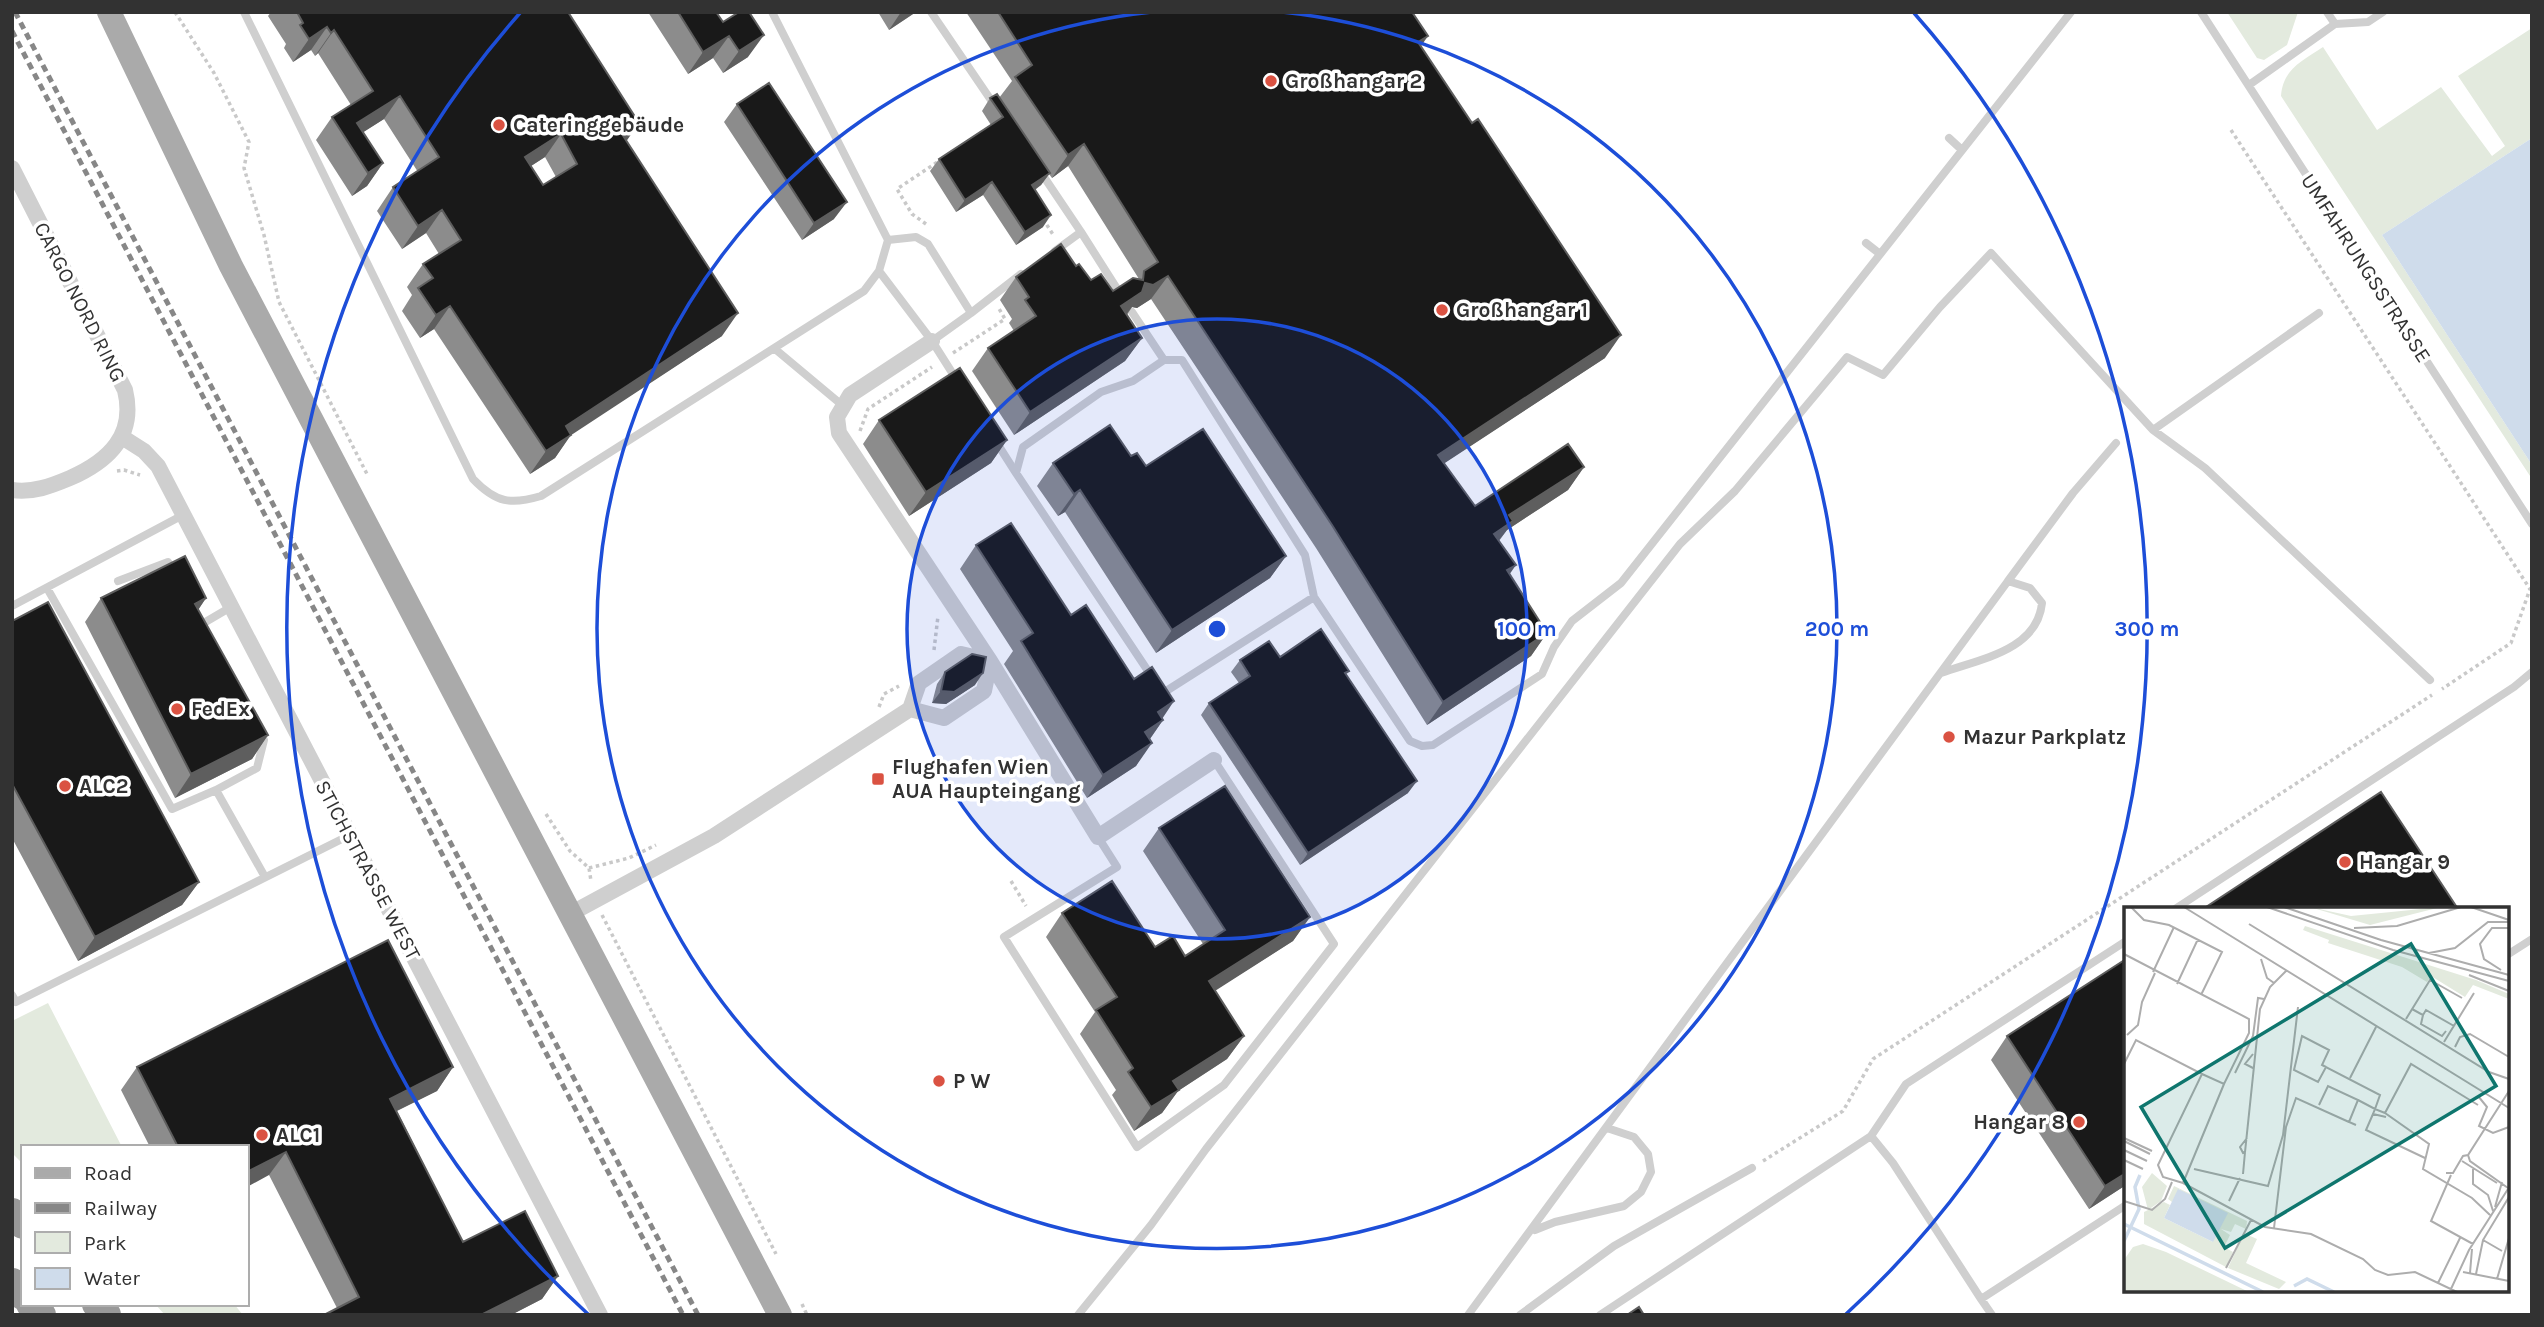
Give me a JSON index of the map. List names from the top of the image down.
{
  "streets": {
    "street": ["CARGO NORD RING", "STICHSTRASSE WEST"],
    "lane": ["UMFAHRUNGSSTRASSE"]
  },
  "crossings": [
    ["CARGO NORD RING", "STICHSTRASSE WEST"]
  ],
  "places": {
    "other": [
      "Großhangar 2",
      "Cateringgebäude",
      "Großhangar 1",
      "FedEx",
      "Mazur Parkplatz",
      "ALC2",
      "Hangar 9",
      "P W",
      "Hangar 8",
      "ALC1"
    ],
    "transit": ["Flughafen Wien AUA Haupteingang"]
  },
  "legend": [
    "Road",
    "Railway",
    "Park",
    "Water"
  ],
  "rings": ["100 m", "200 m", "300 m"]
}
